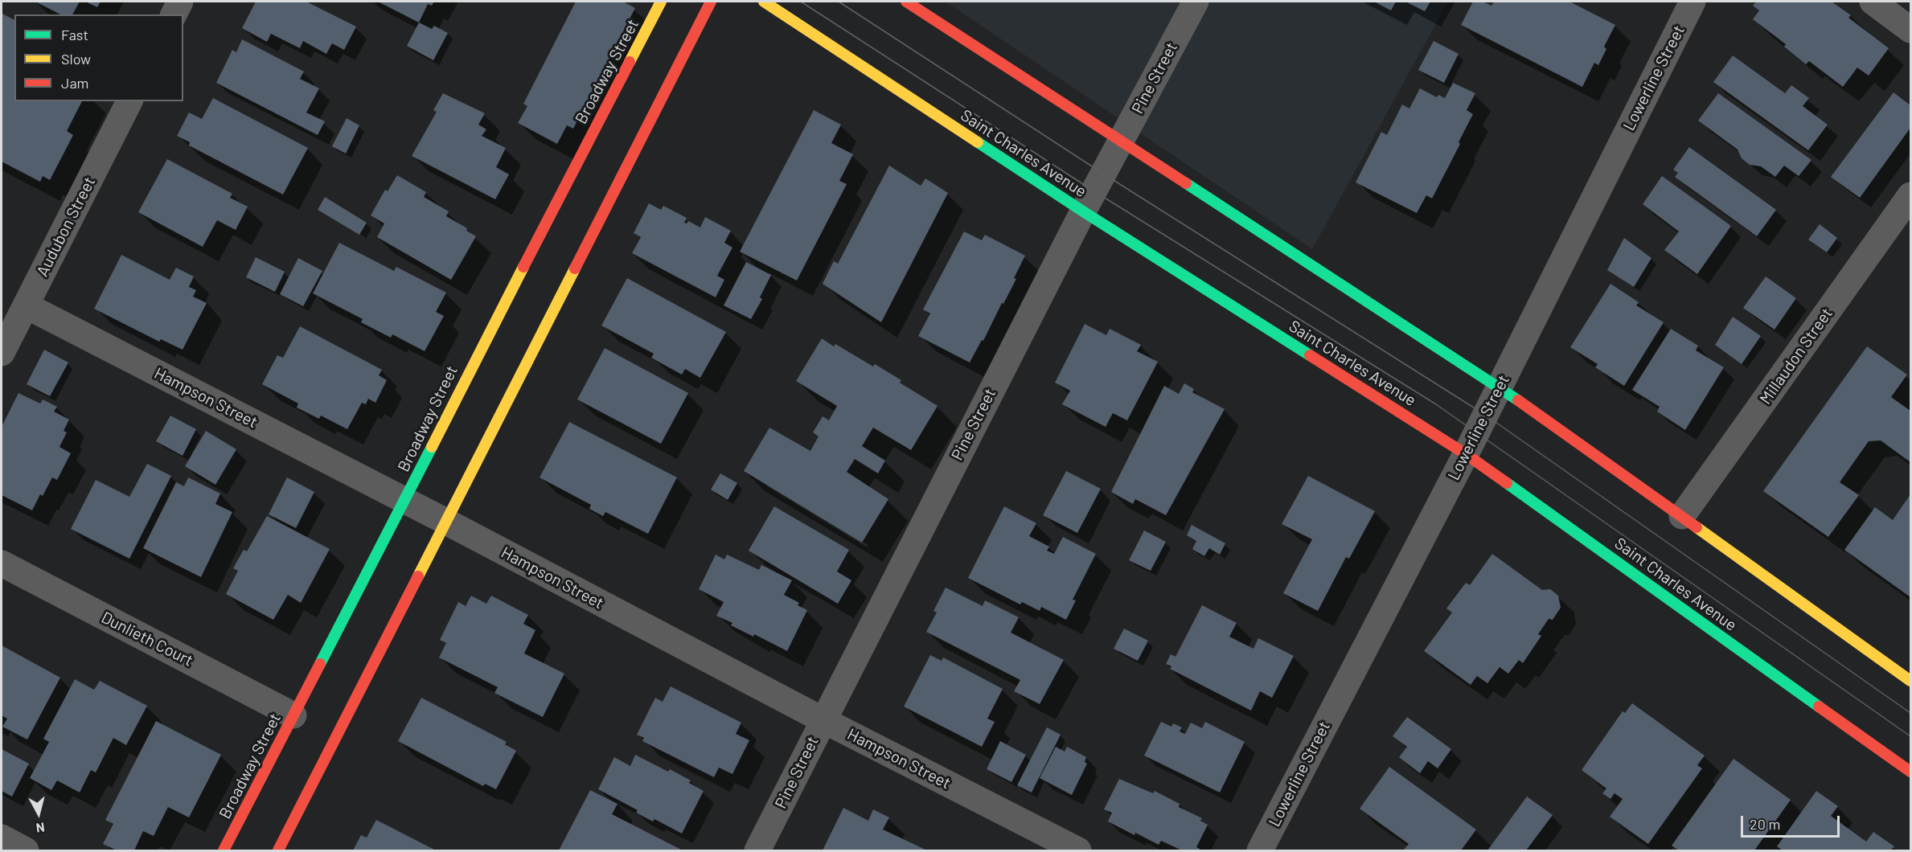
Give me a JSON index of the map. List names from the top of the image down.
{
  "streets": {
    "main road": ["Broadway Street", "Saint Charles Avenue"],
    "street": [
      "Pine Street",
      "Lowerline Street",
      "Audubon Street",
      "Millaudon Street",
      "Hampson Street",
      "Dunlieth Court"
    ]
  },
  "crossings": [
    ["Broadway Street", "Hampson Street"],
    ["Broadway Street", "Dunlieth Court"],
    ["Pine Street", "Saint Charles Avenue"],
    ["Pine Street", "Hampson Street"],
    ["Lowerline Street", "Saint Charles Avenue"],
    ["Audubon Street", "Hampson Street"]
  ],
  "legend": ["Fast", "Slow", "Jam"],
  "scale_bar": "20 m",
  "north": "bottom"
}
